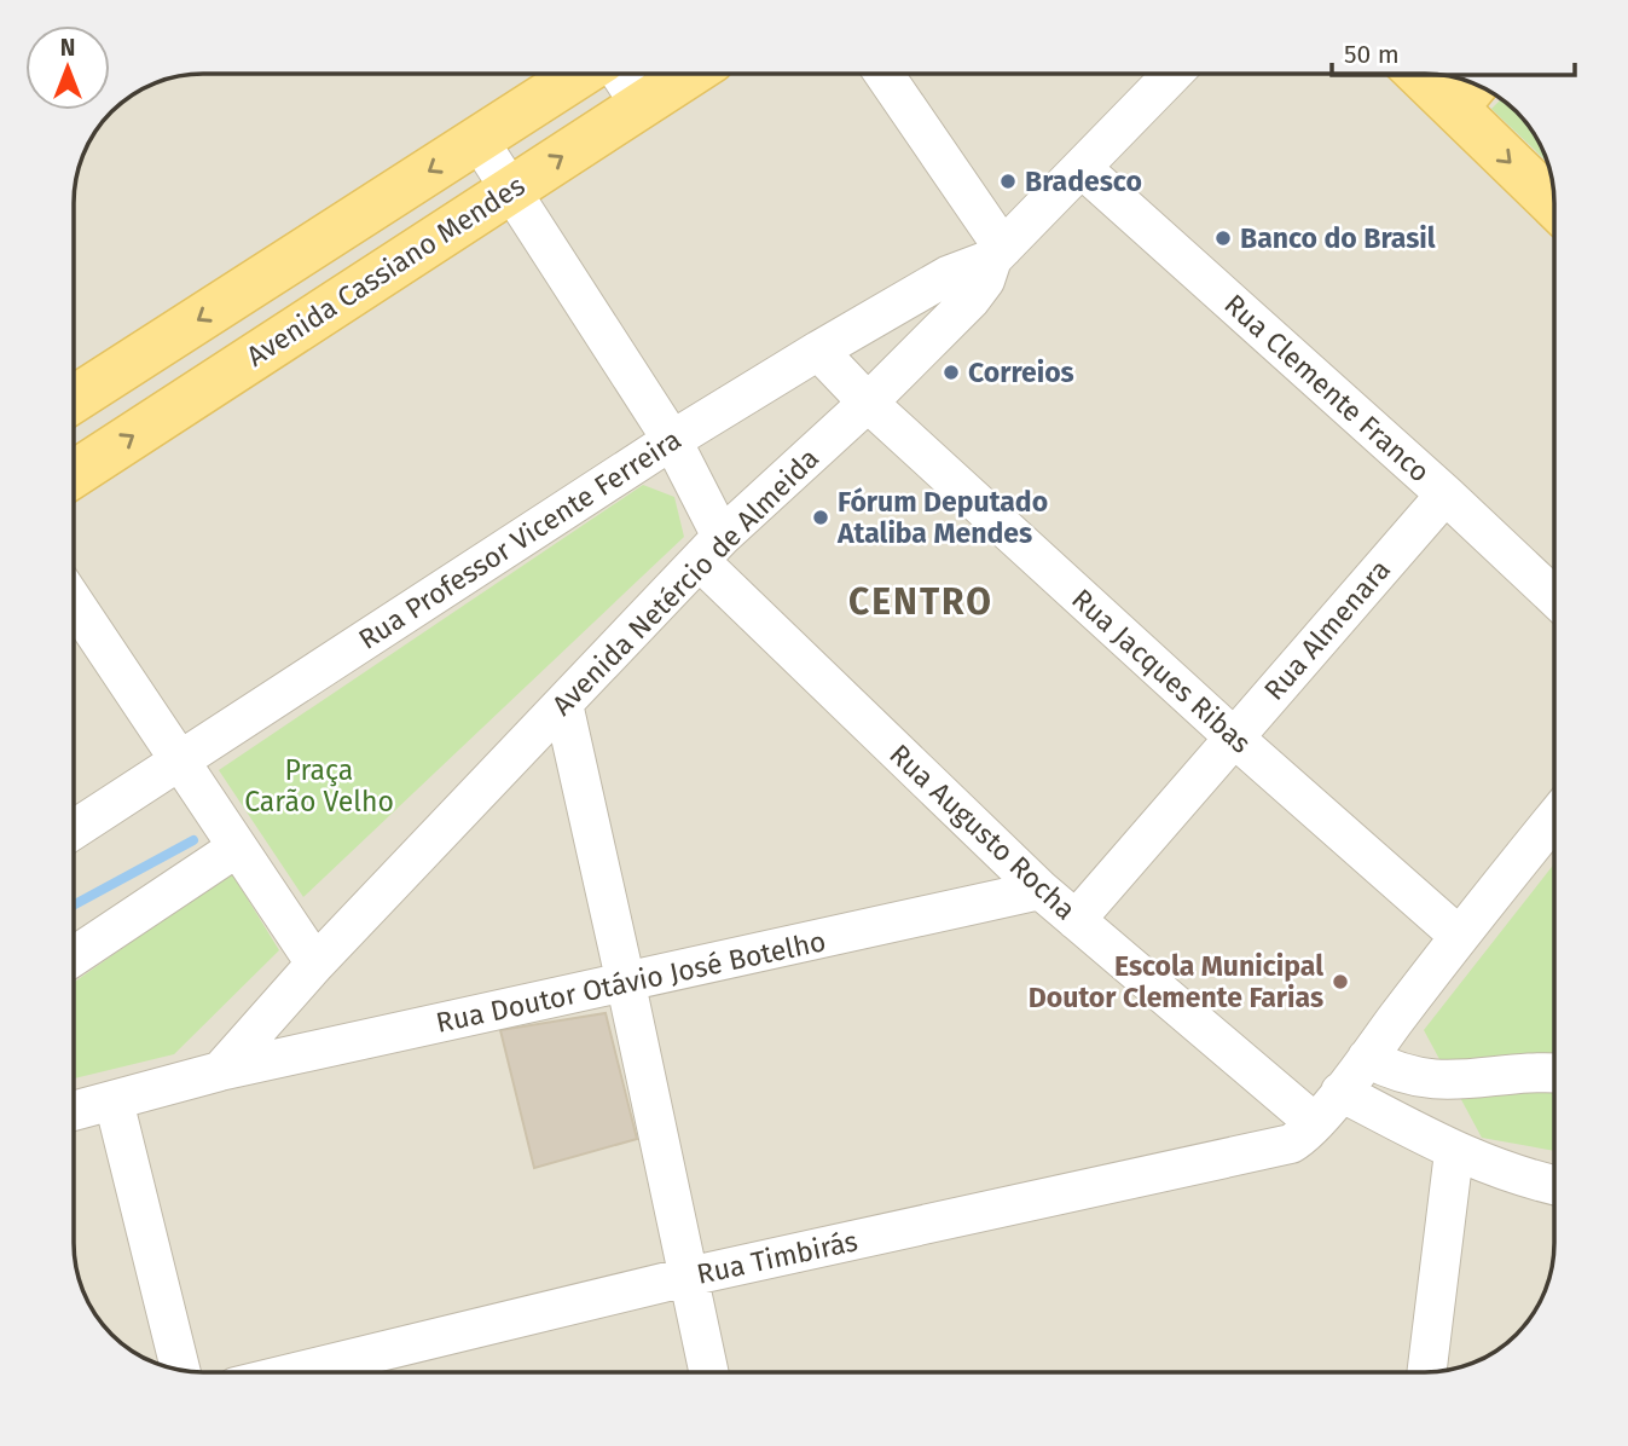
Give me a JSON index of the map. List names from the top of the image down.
{
  "streets": {
    "main road": ["Avenida Cassiano Mendes"],
    "street": [
      "Rua Clemente Franco",
      "Rua Professor Vicente Ferreira",
      "Avenida Netércio de Almeida",
      "Rua Almenara",
      "Rua Jacques Ribas",
      "Rua Augusto Rocha",
      "Rua Doutor Otávio José Botelho",
      "Rua Timbirás"
    ]
  },
  "crossings": [
    ["Avenida Cassiano Mendes", "Rua Augusto Rocha"],
    ["Rua Clemente Franco", "Avenida Netércio de Almeida"],
    ["Rua Clemente Franco", "Rua Almenara"],
    ["Rua Professor Vicente Ferreira", "Avenida Netércio de Almeida"],
    ["Rua Professor Vicente Ferreira", "Rua Jacques Ribas"],
    ["Rua Professor Vicente Ferreira", "Rua Augusto Rocha"],
    ["Avenida Netércio de Almeida", "Rua Jacques Ribas"],
    ["Avenida Netércio de Almeida", "Rua Augusto Rocha"],
    ["Avenida Netércio de Almeida", "Rua Doutor Otávio José Botelho"],
    ["Rua Almenara", "Rua Jacques Ribas"],
    ["Rua Almenara", "Rua Augusto Rocha"],
    ["Rua Jacques Ribas", "Rua Timbirás"],
    ["Rua Augusto Rocha", "Rua Doutor Otávio José Botelho"],
    ["Rua Augusto Rocha", "Rua Timbirás"]
  ],
  "districts": ["CENTRO"],
  "parks": ["Praça Carão Velho"],
  "places": [
    "Bradesco",
    "Banco do Brasil",
    "Correios",
    "Fórum Deputado Ataliba Mendes",
    "Escola Municipal Doutor Clemente Farias"
  ],
  "scale_bar": "50 m",
  "north": "top"
}
